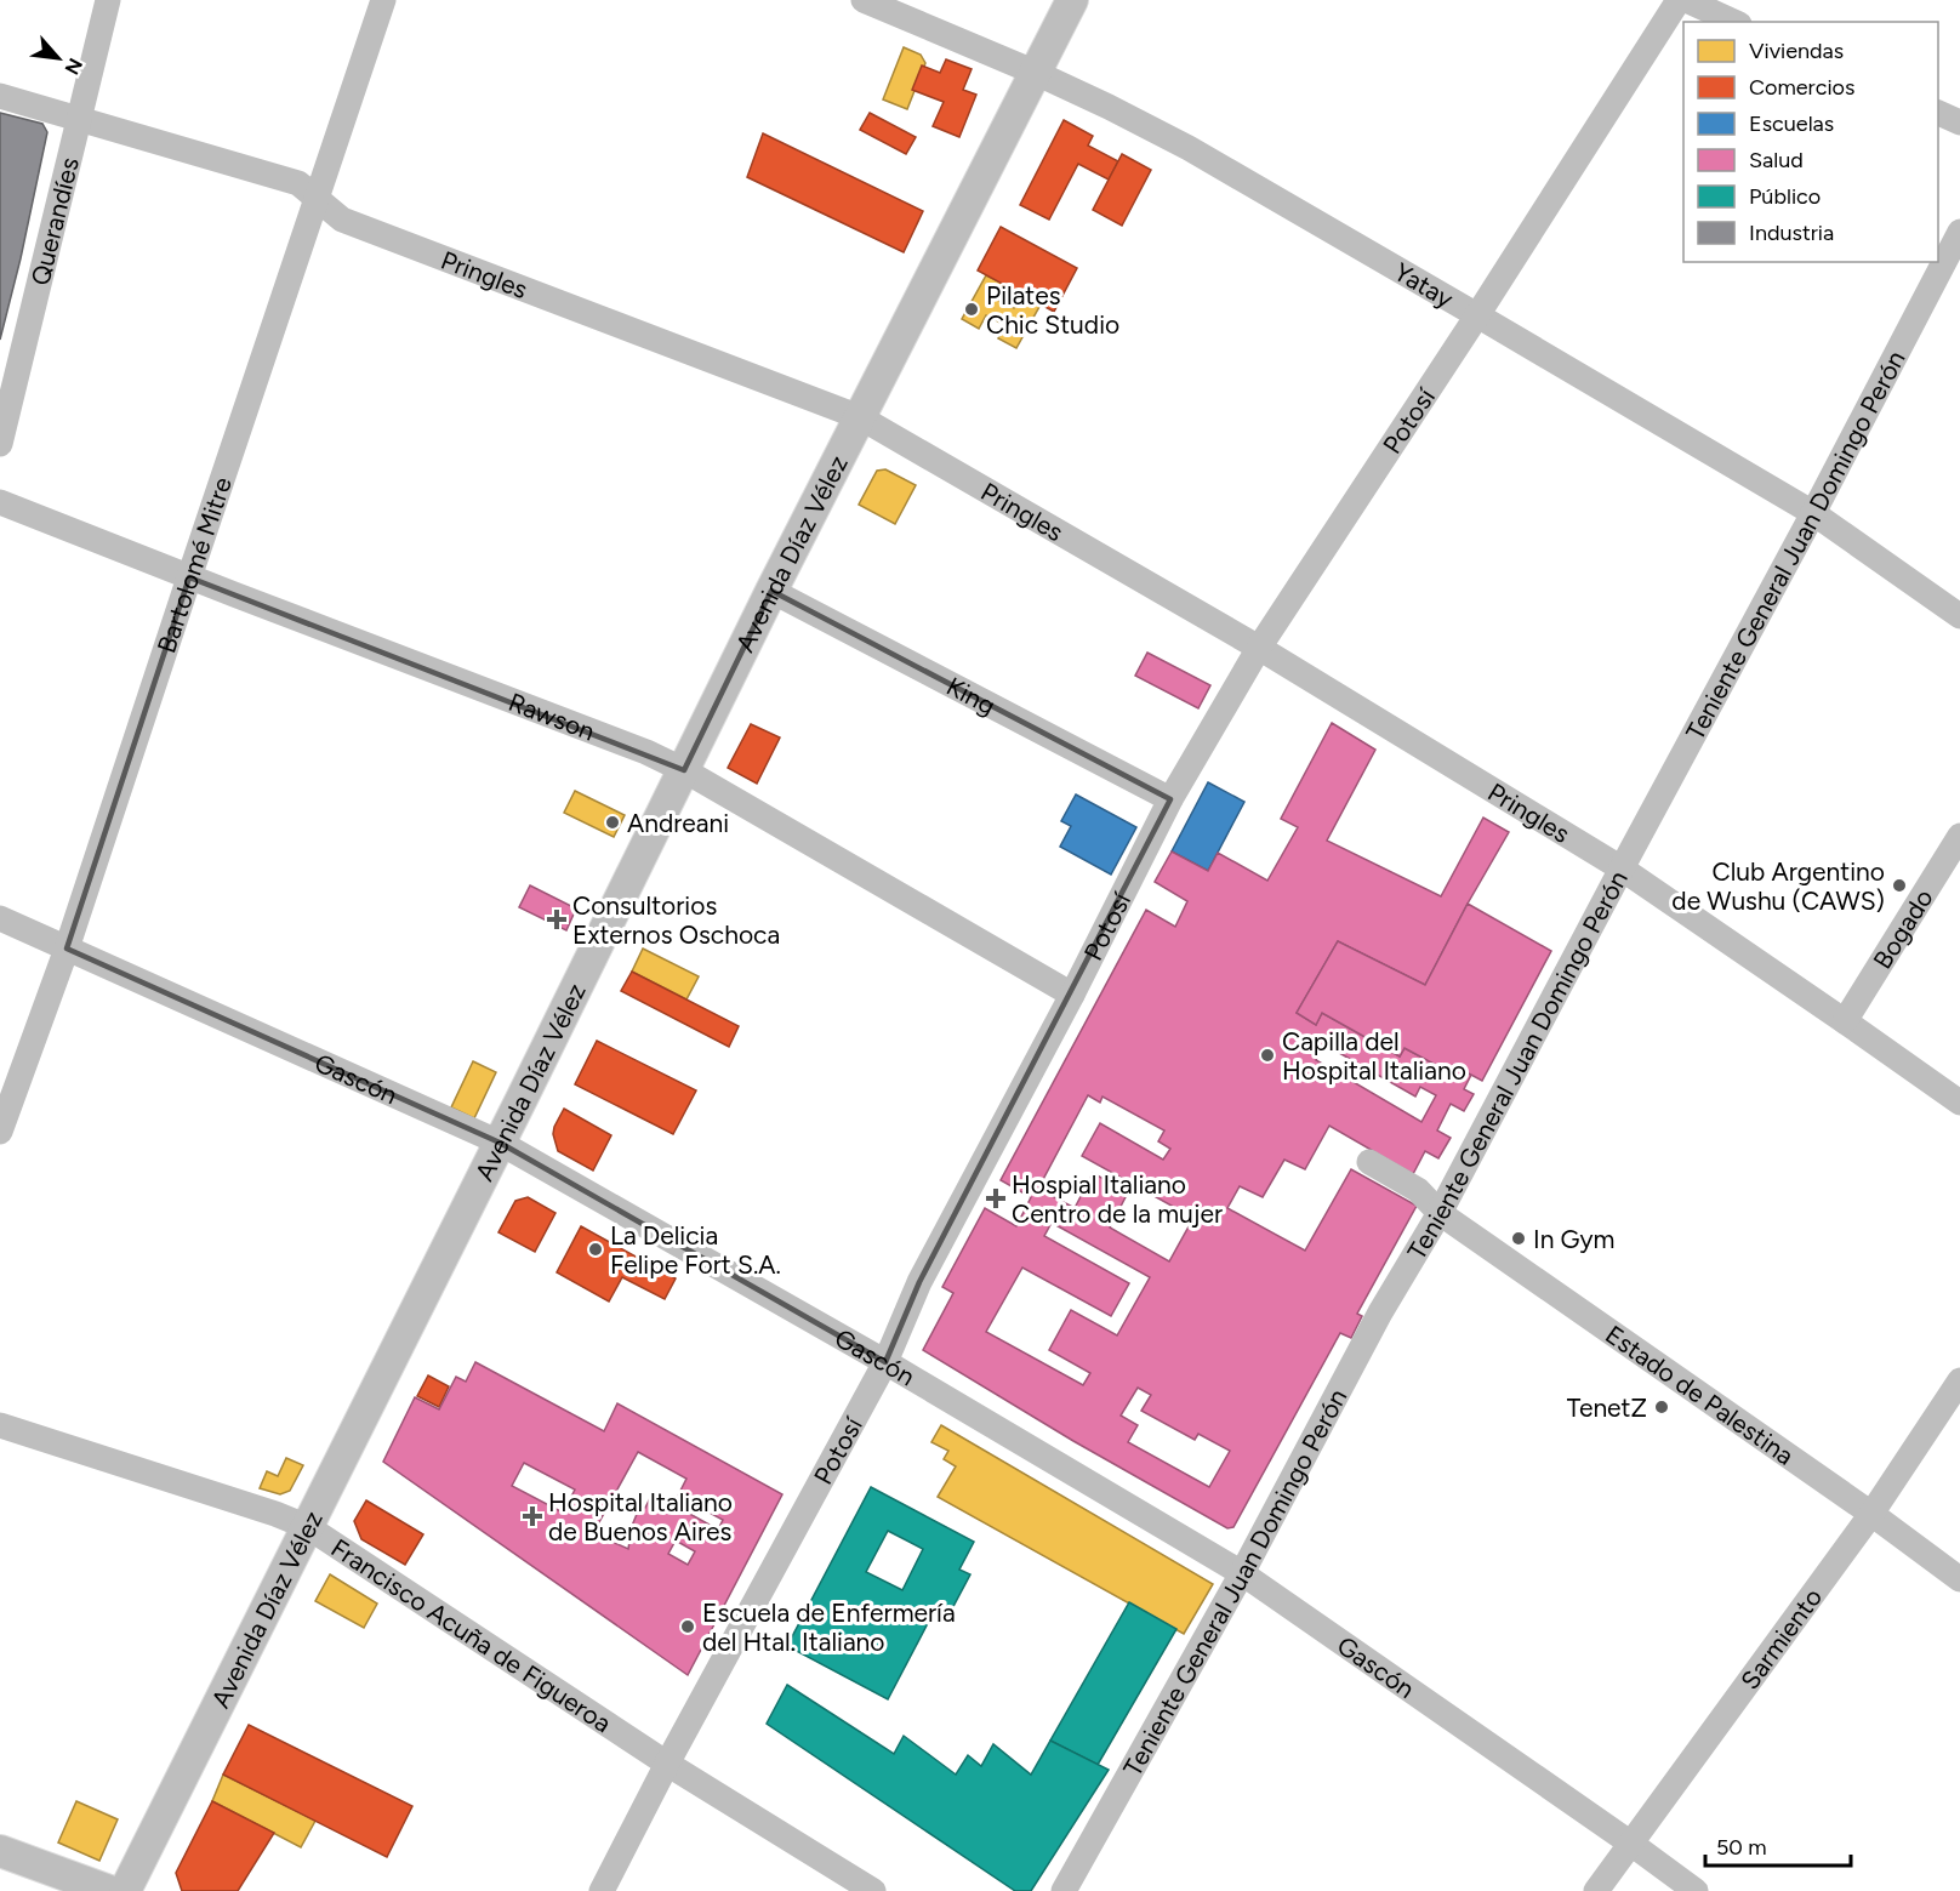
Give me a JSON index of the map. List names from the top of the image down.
{
  "streets": {
    "main road": ["Avenida Díaz Vélez"],
    "street": [
      "Querandíes",
      "Pringles",
      "Yatay",
      "Potosí",
      "Teniente General Juan Domingo Perón",
      "Bartolomé Mitre",
      "King",
      "Rawson",
      "Bogado",
      "Gascón",
      "Estado de Palestina",
      "Francisco Acuña de Figueroa",
      "Sarmiento"
    ]
  },
  "crossings": [
    ["Querandíes", "Pringles"],
    ["Pringles", "Potosí"],
    ["Pringles", "Teniente General Juan Domingo Perón"],
    ["Pringles", "Avenida Díaz Vélez"],
    ["Pringles", "Bartolomé Mitre"],
    ["Pringles", "Bogado"],
    ["Yatay", "Potosí"],
    ["Yatay", "Teniente General Juan Domingo Perón"],
    ["Yatay", "Avenida Díaz Vélez"],
    ["Potosí", "King"],
    ["Potosí", "Rawson"],
    ["Potosí", "Gascón"],
    ["Potosí", "Francisco Acuña de Figueroa"],
    ["Teniente General Juan Domingo Perón", "Gascón"],
    ["Teniente General Juan Domingo Perón", "Estado de Palestina"],
    ["Avenida Díaz Vélez", "King"],
    ["Avenida Díaz Vélez", "Rawson"],
    ["Avenida Díaz Vélez", "Gascón"],
    ["Avenida Díaz Vélez", "Francisco Acuña de Figueroa"],
    ["Bartolomé Mitre", "Rawson"],
    ["Bartolomé Mitre", "Gascón"],
    ["Gascón", "Sarmiento"],
    ["Estado de Palestina", "Sarmiento"]
  ],
  "places": {
    "other": [
      "Pilates Chic Studio",
      "Andreani",
      "Club Argentino de Wushu (CAWS)",
      "Capilla del Hospital Italiano",
      "In Gym",
      "La Delicia Felipe Fort S.A.",
      "TenetZ",
      "Escuela de Enfermería del Htal. Italiano"
    ],
    "health": ["Consultorios Externos Oschoca", "Hospial Italiano Centro de la mujer", "Hospital Italiano de Buenos Aires"]
  },
  "legend": [
    "Viviendas",
    "Comercios",
    "Escuelas",
    "Salud",
    "Público",
    "Industria"
  ],
  "scale_bar": "50 m",
  "north": "bottom right"
}
